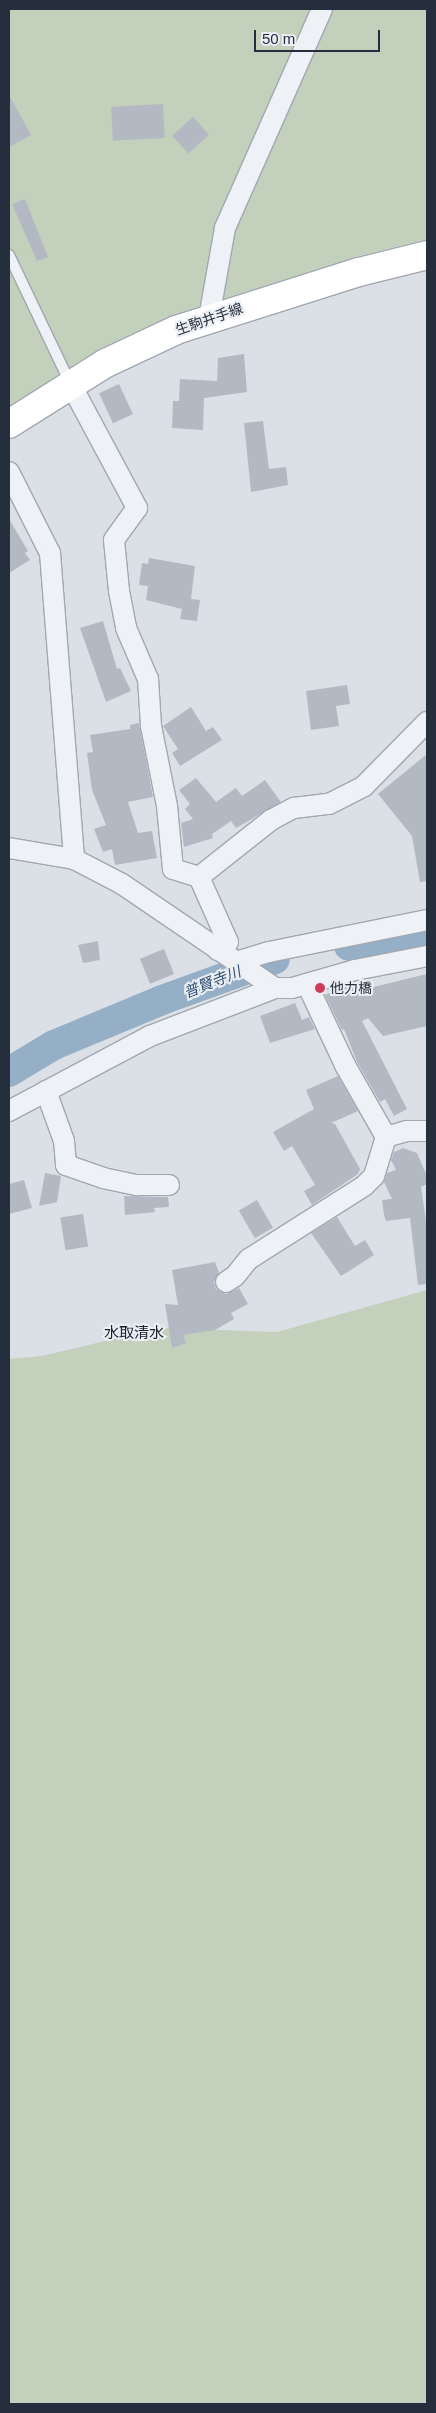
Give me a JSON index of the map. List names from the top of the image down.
{
  "streets": {
    "main road": ["生駒井手線"]
  },
  "districts": ["水取清水"],
  "water": ["普賢寺川"],
  "places": ["他力橋"],
  "scale_bar": "50 m"
}
